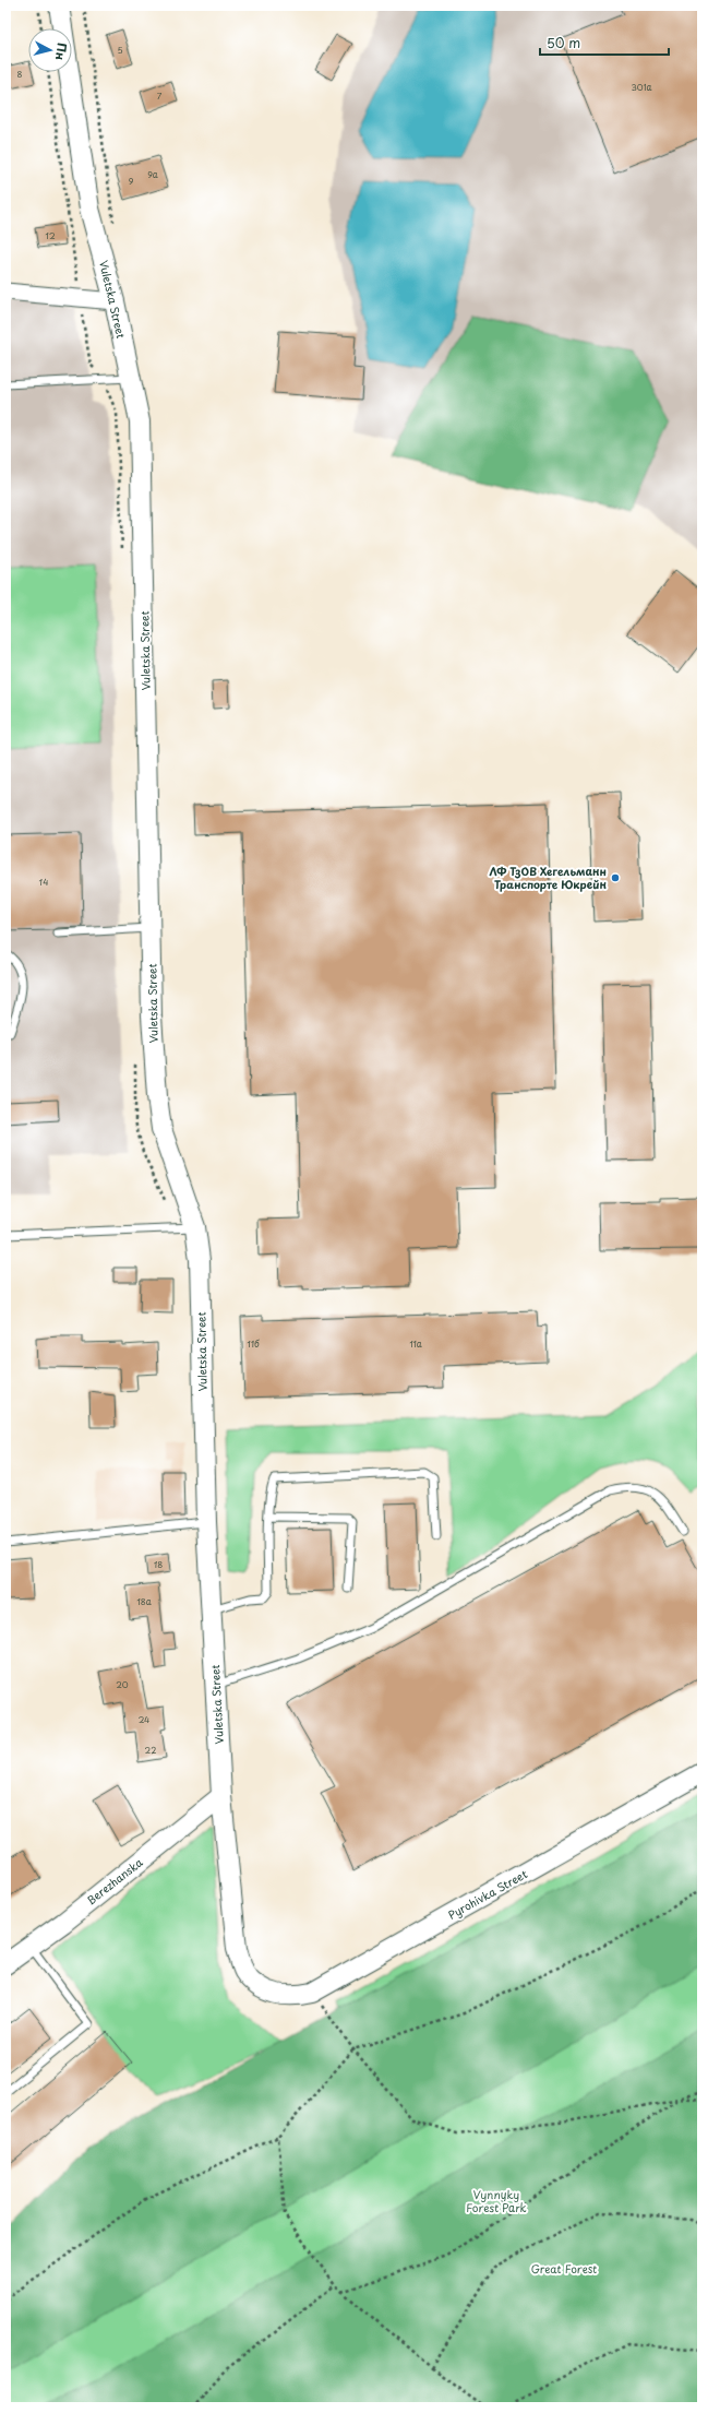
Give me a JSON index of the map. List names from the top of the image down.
{
  "streets": {
    "street": ["Vuletska Street", "Berezhanska", "Pyrohivka Street"]
  },
  "crossings": [
    ["Vuletska Street", "Berezhanska"],
    ["Vuletska Street", "Pyrohivka Street"]
  ],
  "parks": ["Vynnyky Forest Park", "Great Forest"],
  "places": ["ЛФ ТзОВ Хегельманн Транспорте Юкрейн"],
  "house_numbers": [
    "5",
    "8",
    "301а",
    "7",
    "9а",
    "9",
    "12",
    "14",
    "11б",
    "11а",
    "18",
    "18а",
    "20",
    "24",
    "22"
  ],
  "scale_bar": "50 m",
  "north": "right"
}
